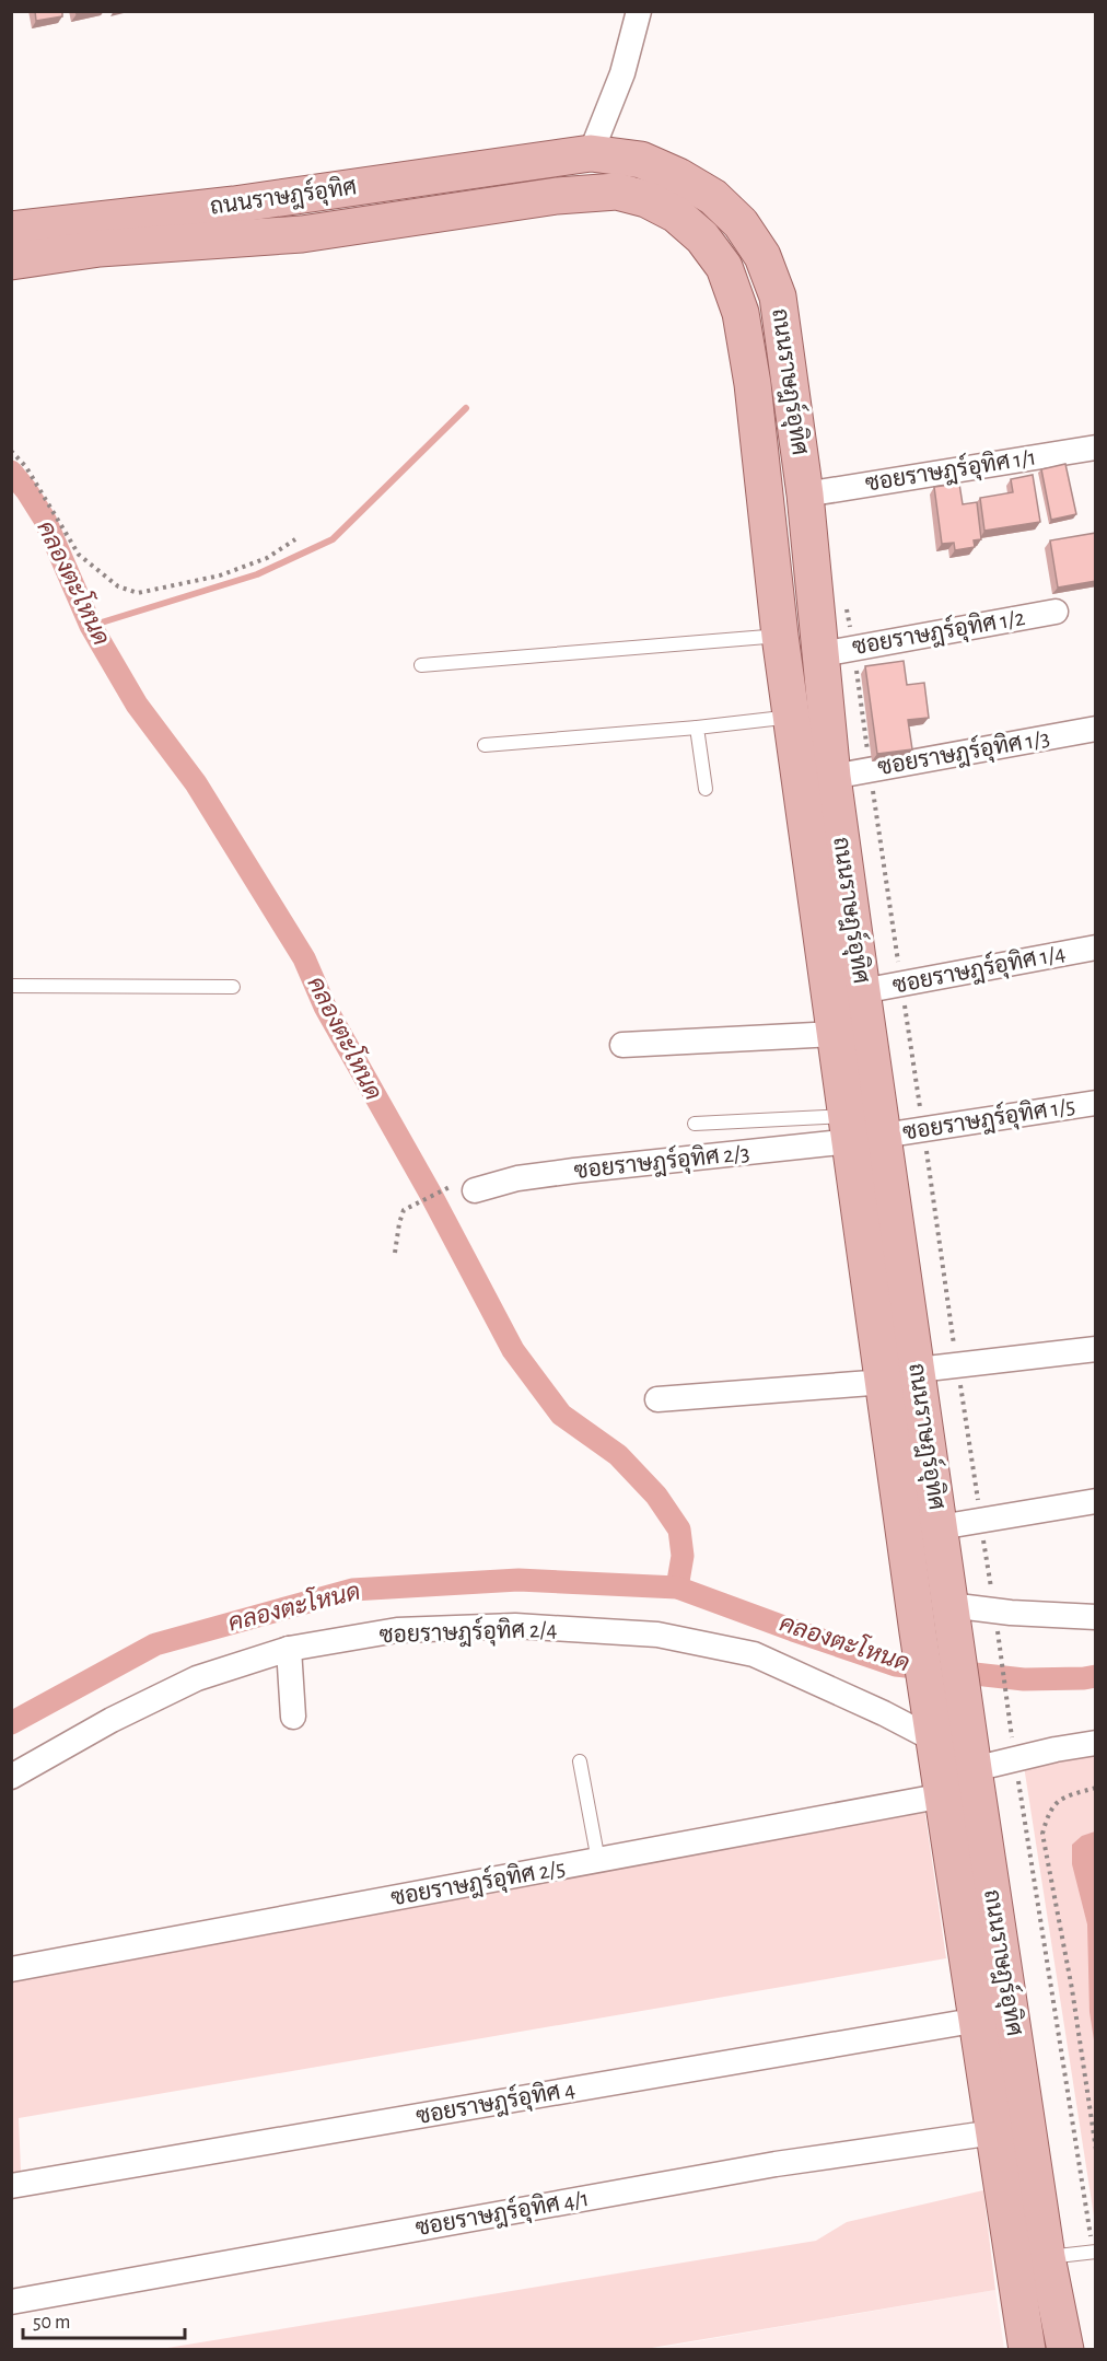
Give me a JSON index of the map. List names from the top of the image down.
{
  "streets": {
    "main road": ["ถนนราษฎร์อุทิศ"],
    "street": [
      "ซอยราษฎร์อุทิศ 1/1",
      "ซอยราษฎร์อุทิศ 1/2",
      "ซอยราษฎร์อุทิศ 1/3",
      "ซอยราษฎร์อุทิศ 1/4",
      "ซอยราษฎร์อุทิศ 1/5",
      "ซอยราษฎร์อุทิศ 2/3",
      "ซอยราษฎร์อุทิศ 2/4",
      "ซอยราษฎร์อุทิศ 2/5",
      "ซอยราษฎร์อุทิศ 4",
      "ซอยราษฎร์อุทิศ 4/1"
    ]
  },
  "crossings": [
    ["ถนนราษฎร์อุทิศ", "ซอยราษฎร์อุทิศ 1/1"],
    ["ถนนราษฎร์อุทิศ", "ซอยราษฎร์อุทิศ 1/2"],
    ["ถนนราษฎร์อุทิศ", "ซอยราษฎร์อุทิศ 1/3"],
    ["ถนนราษฎร์อุทิศ", "ซอยราษฎร์อุทิศ 1/4"],
    ["ถนนราษฎร์อุทิศ", "ซอยราษฎร์อุทิศ 1/5"],
    ["ถนนราษฎร์อุทิศ", "ซอยราษฎร์อุทิศ 2/3"],
    ["ถนนราษฎร์อุทิศ", "ซอยราษฎร์อุทิศ 2/4"],
    ["ถนนราษฎร์อุทิศ", "ซอยราษฎร์อุทิศ 2/5"],
    ["ถนนราษฎร์อุทิศ", "ซอยราษฎร์อุทิศ 4"],
    ["ถนนราษฎร์อุทิศ", "ซอยราษฎร์อุทิศ 4/1"],
    ["ซอยราษฎร์อุทิศ 1/5", "ซอยราษฎร์อุทิศ 2/3"]
  ],
  "water": ["คลองตะโหนด"],
  "scale_bar": "50 m"
}
